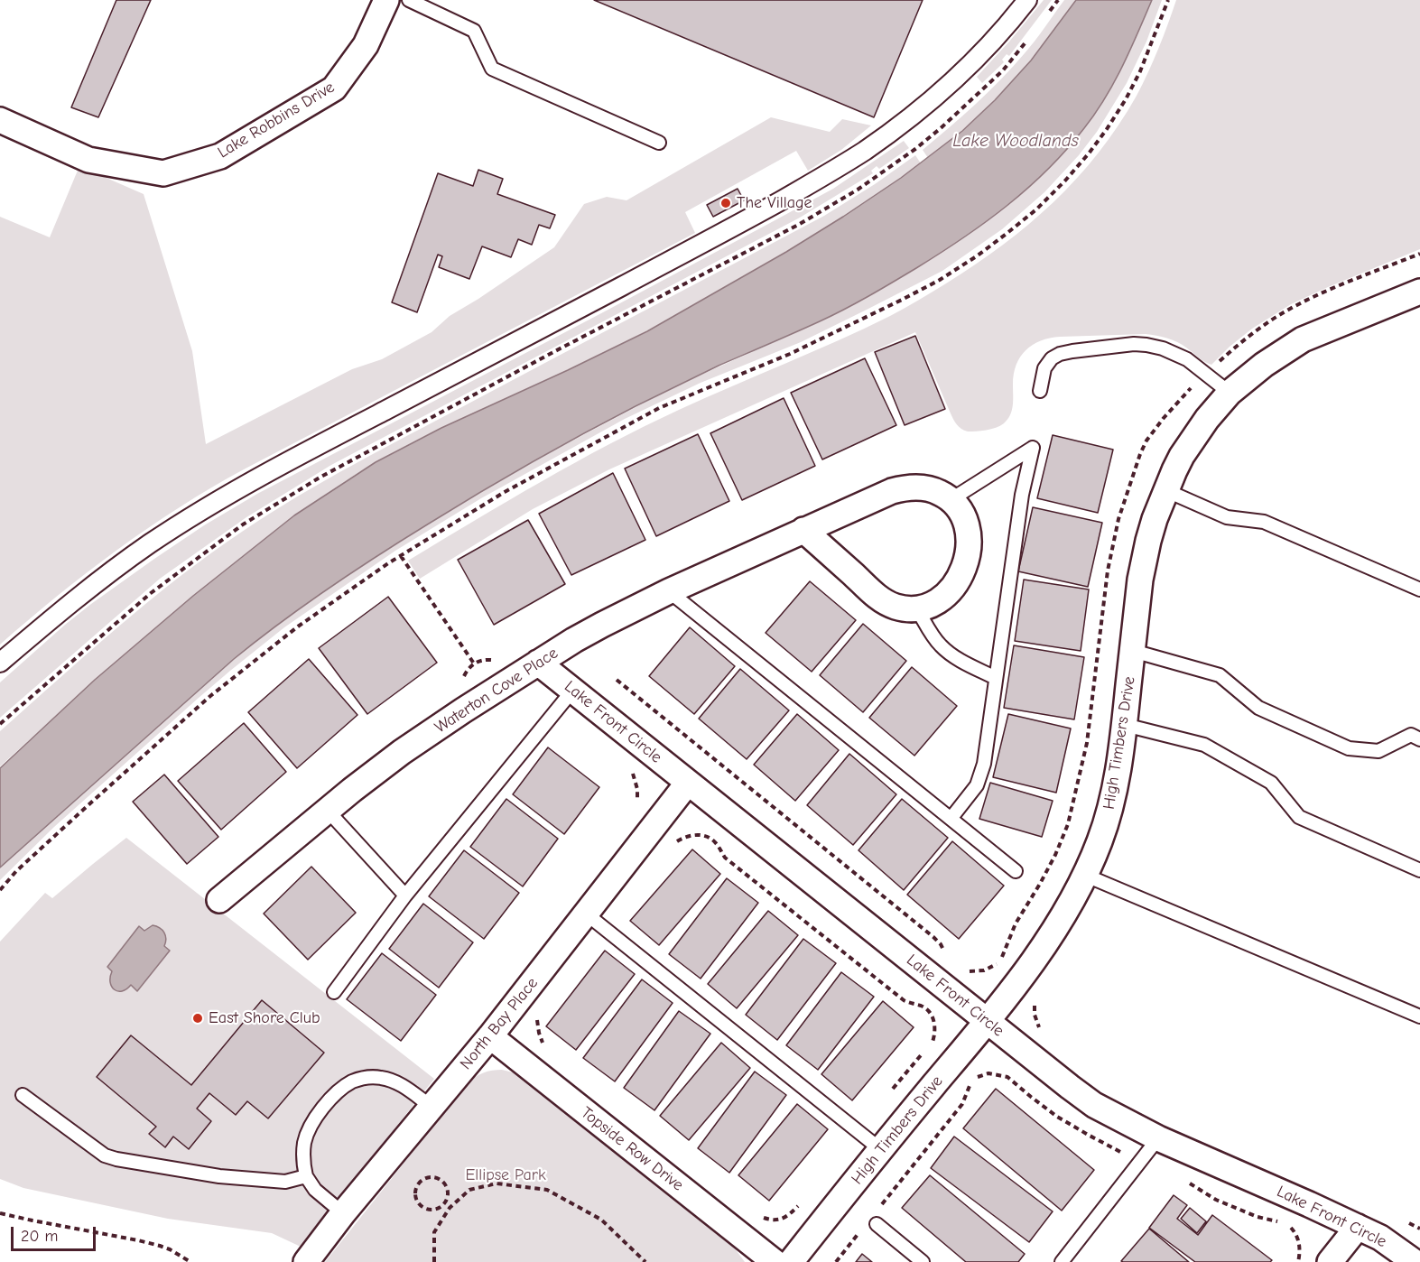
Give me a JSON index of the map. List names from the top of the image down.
{
  "streets": {
    "street": [
      "Lake Robbins Drive",
      "Waterton Cove Place",
      "Lake Front Circle",
      "High Timbers Drive",
      "North Bay Place",
      "Topside Row Drive"
    ]
  },
  "crossings": [
    ["Waterton Cove Place", "Lake Front Circle"],
    ["Lake Front Circle", "High Timbers Drive"],
    ["Lake Front Circle", "North Bay Place"],
    ["North Bay Place", "Topside Row Drive"]
  ],
  "water": ["Lake Woodlands"],
  "parks": ["Ellipse Park"],
  "places": ["The Village", "East Shore Club"],
  "scale_bar": "20 m"
}
